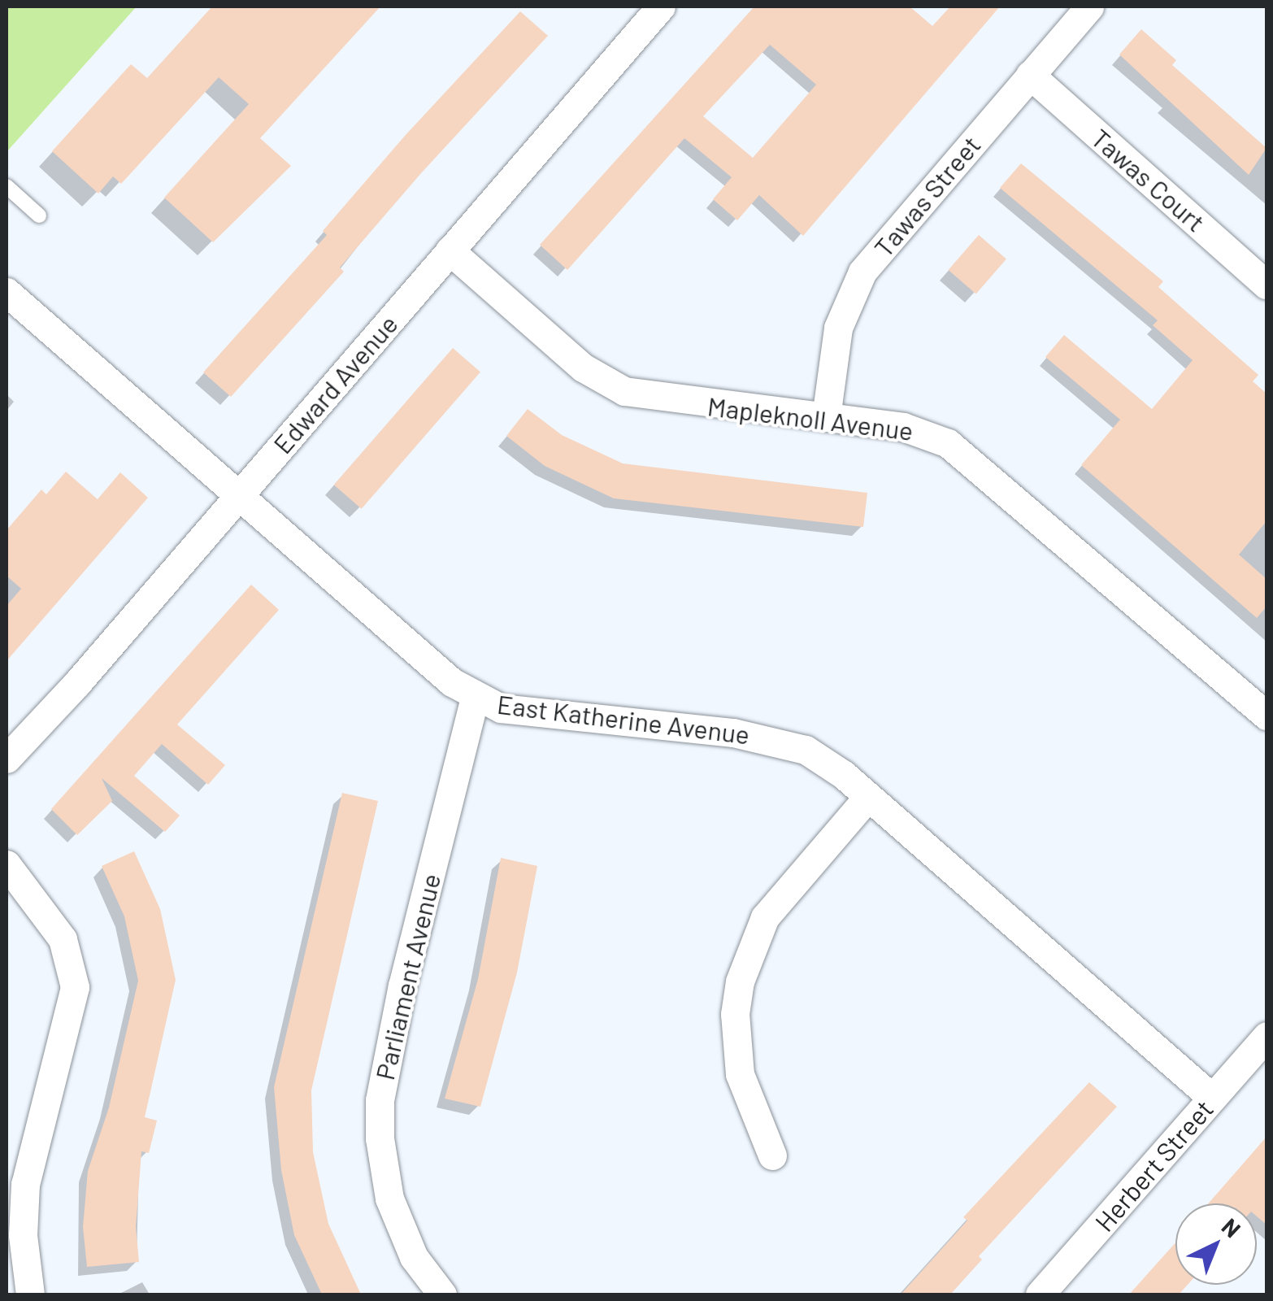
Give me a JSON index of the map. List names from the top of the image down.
{
  "streets": {
    "street": [
      "Tawas Court",
      "Tawas Street",
      "Edward Avenue",
      "Mapleknoll Avenue",
      "East Katherine Avenue",
      "Parliament Avenue",
      "Herbert Street"
    ]
  },
  "crossings": [
    ["Tawas Court", "Tawas Street"],
    ["Tawas Street", "Mapleknoll Avenue"],
    ["Edward Avenue", "Mapleknoll Avenue"],
    ["Edward Avenue", "East Katherine Avenue"],
    ["East Katherine Avenue", "Parliament Avenue"],
    ["East Katherine Avenue", "Herbert Street"]
  ],
  "north": "top right"
}
